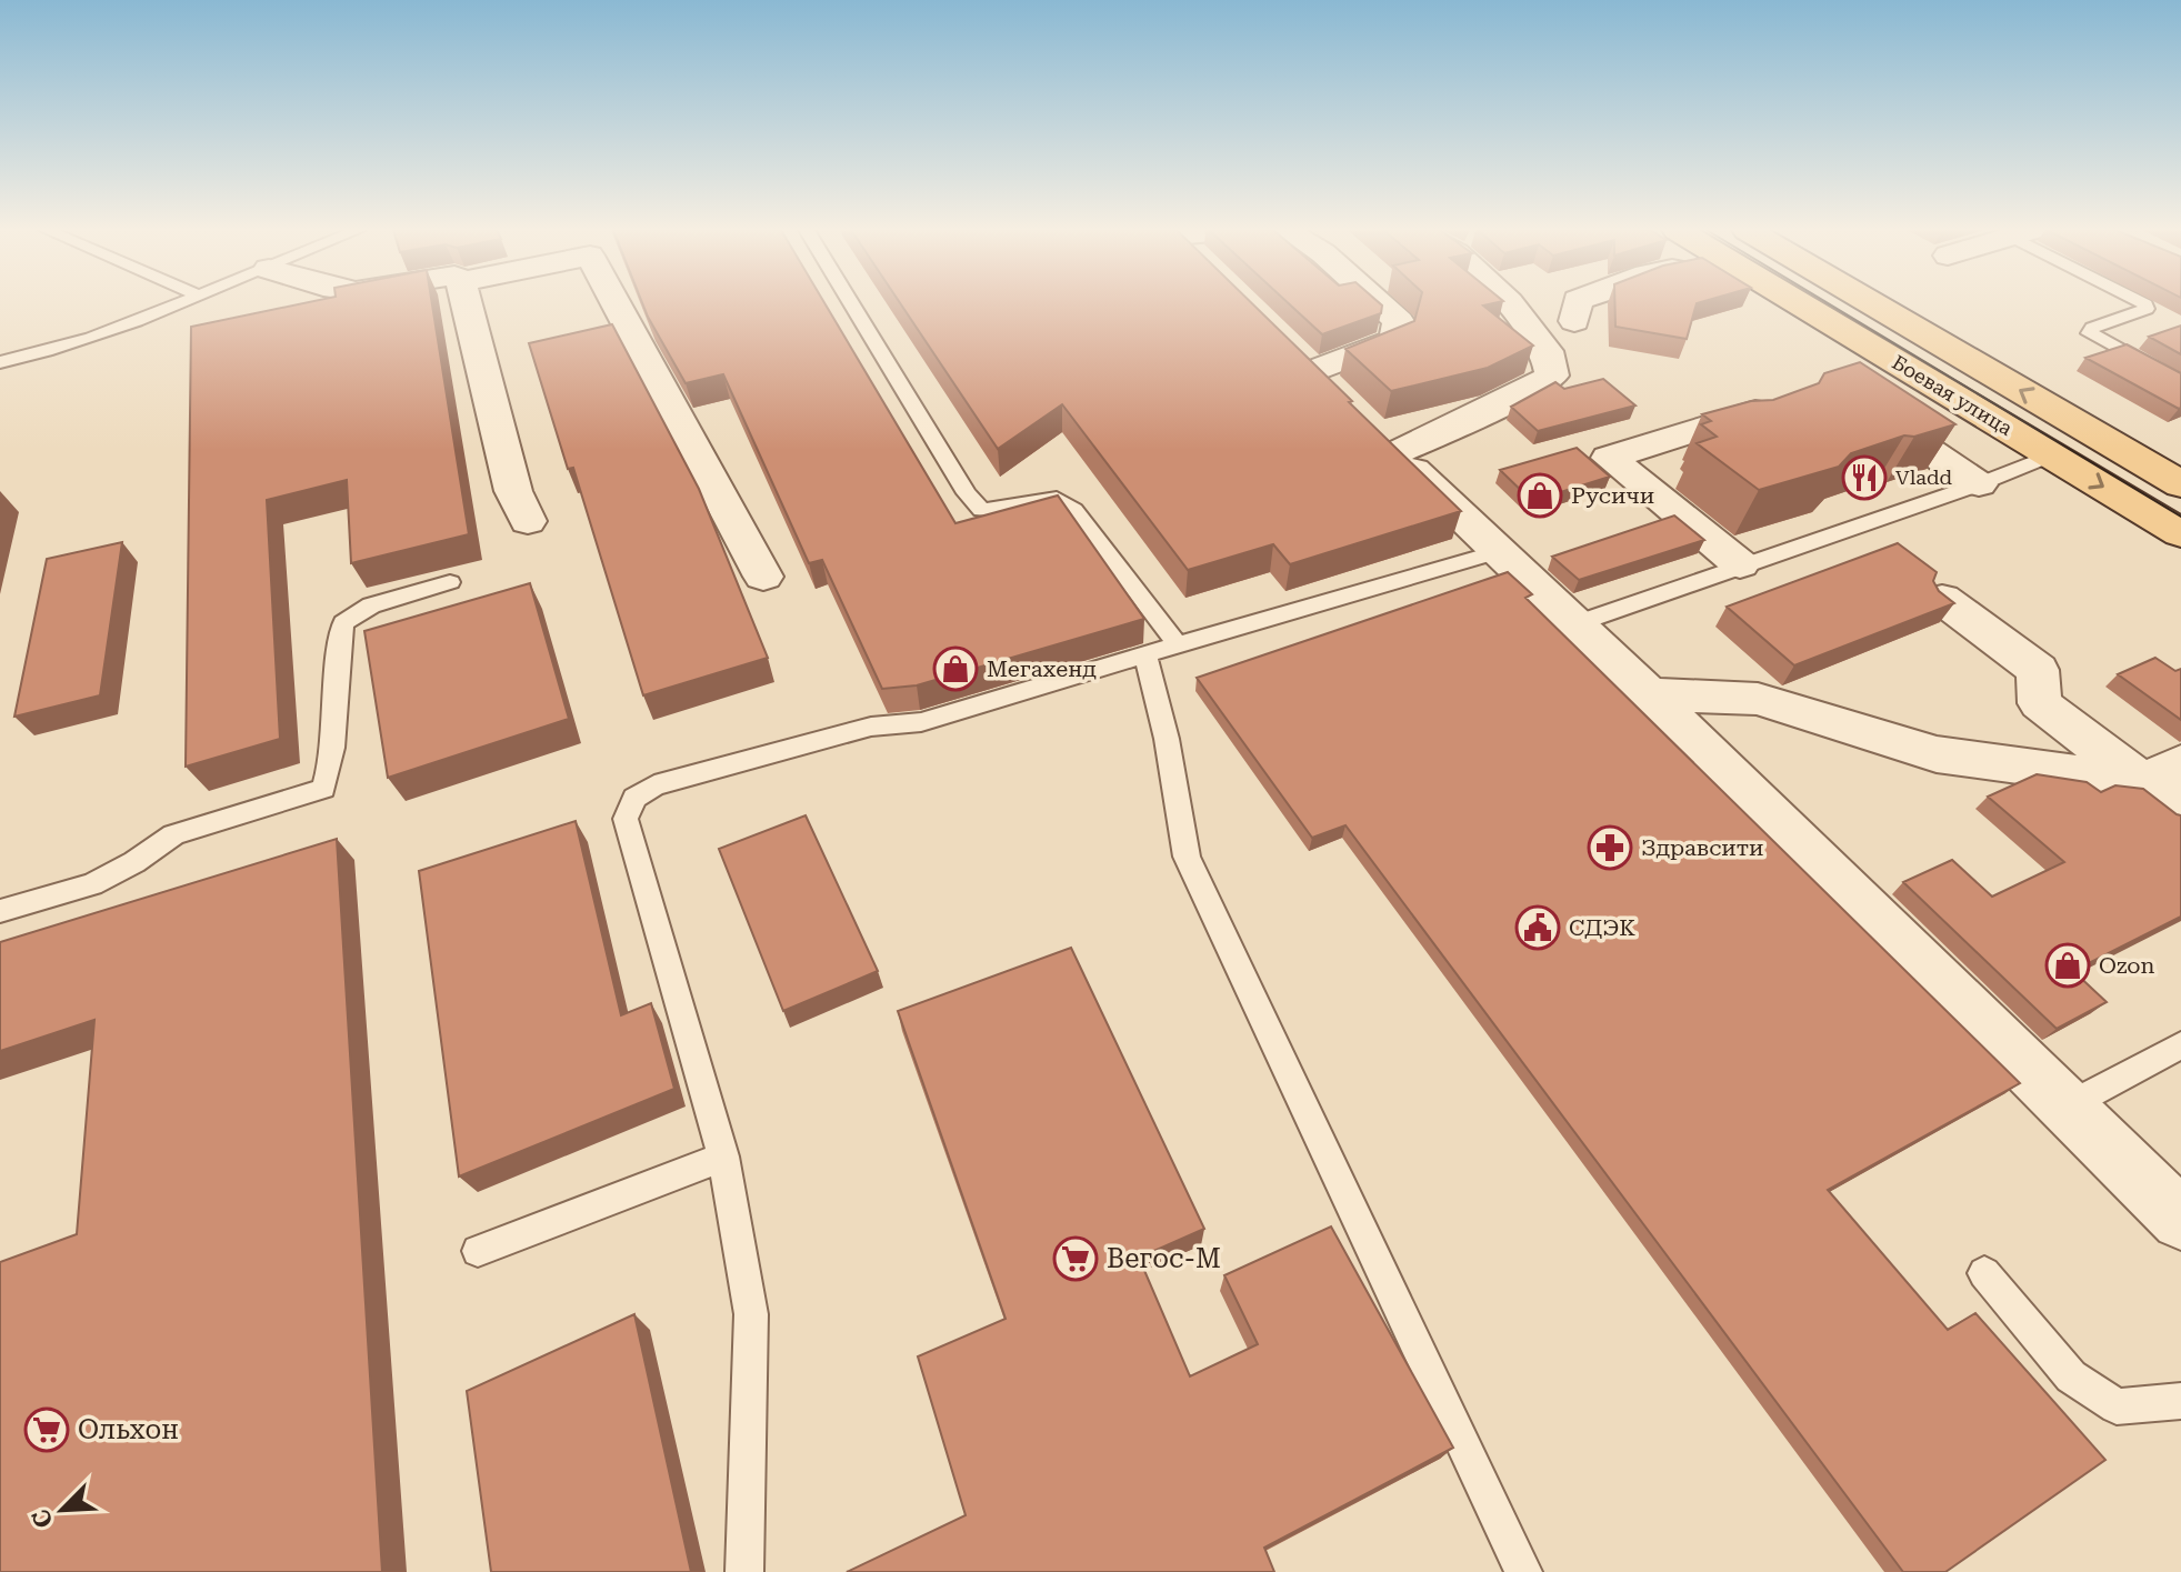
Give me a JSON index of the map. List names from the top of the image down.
{
  "streets": {
    "main road": ["Боевая улица"]
  },
  "places": {
    "restaurant": ["Vladd"],
    "shop": ["Русичи", "Мегахенд", "Ozon"],
    "pharmacy": ["Здравсити"],
    "public building": ["СДЭК"],
    "supermarket": ["Вегос-М", "Ольхон"]
  },
  "north": "bottom left"
}
